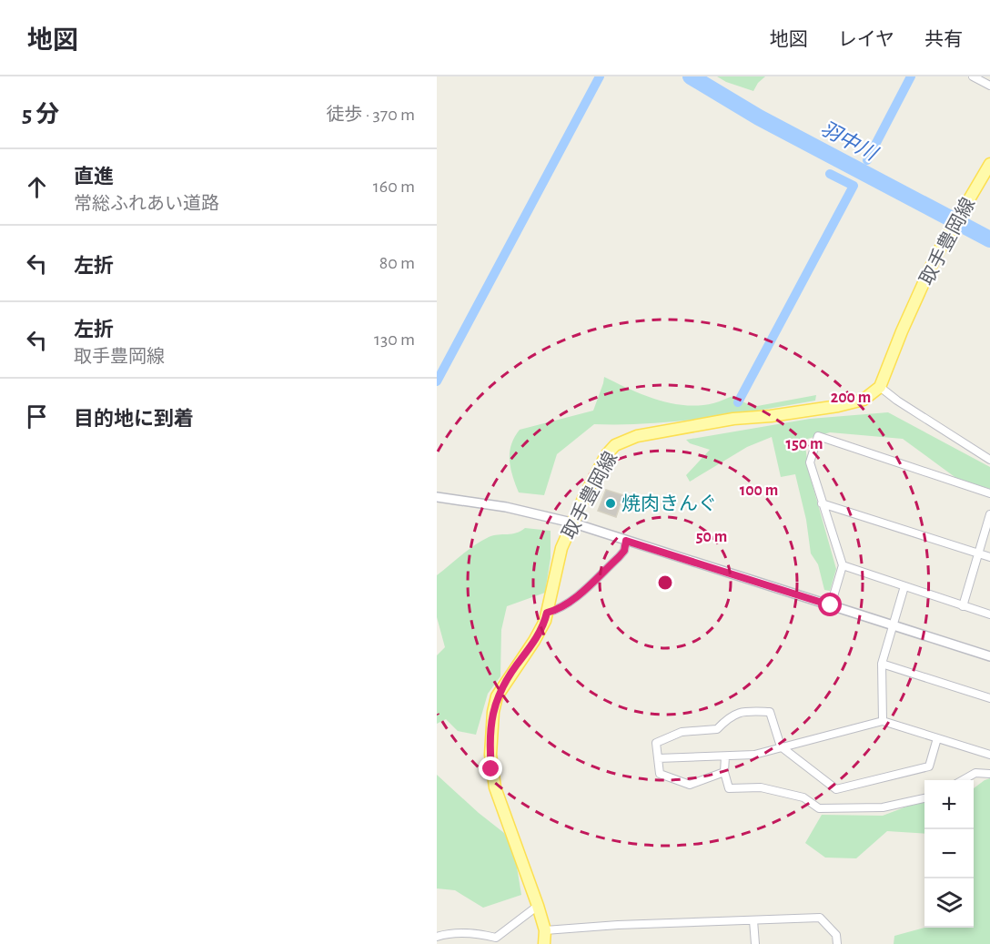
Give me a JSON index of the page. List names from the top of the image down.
{
  "streets": {
    "main road": ["取手豊岡線"]
  },
  "water": ["羽中川"],
  "places": ["焼肉きんぐ"],
  "page": {
    "header": "地図",
    "nav": ["地図", "レイヤ", "共有"],
    "heading": ["5 分", "徒歩 · 370 m"],
    "list": [
      ["直進", "常総ふれあい道路", "160 m"],
      ["左折", "80 m"],
      ["左折", "取手豊岡線", "130 m"],
      "目的地に到着"
    ],
    "map_buttons": ["+", "−"]
  },
  "rings": [
    "200 m",
    "150 m",
    "100 m",
    "50 m"
  ]
}
